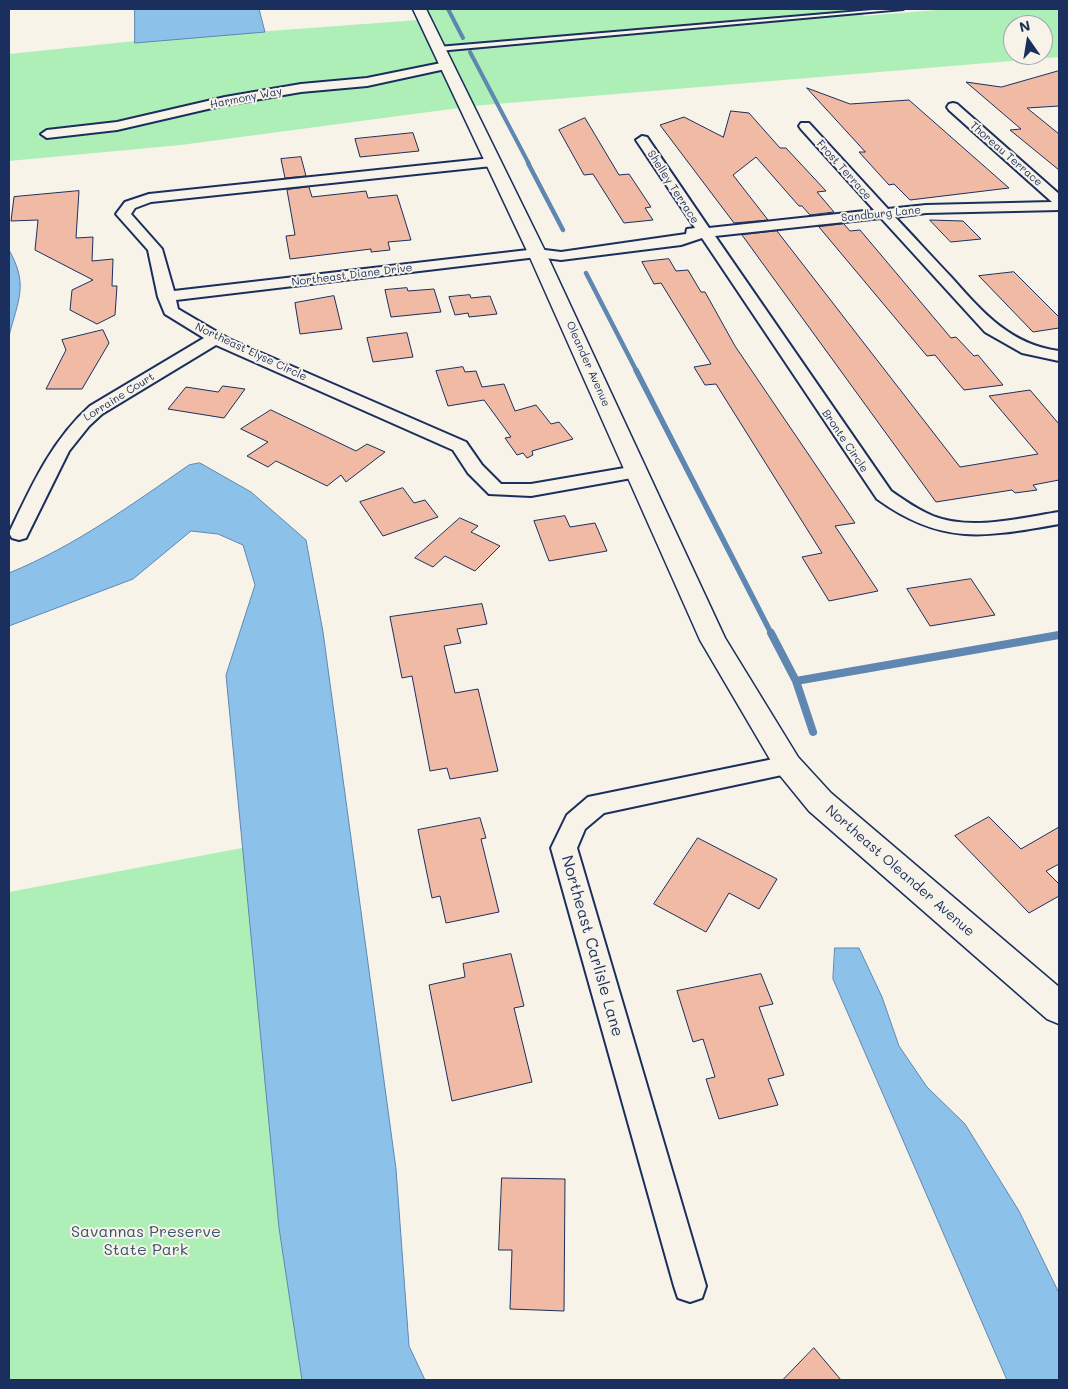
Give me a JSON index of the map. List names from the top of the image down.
{
  "streets": {
    "street": [
      "Harmony Way",
      "Thoreau Terrace",
      "Frost Terrace",
      "Shelley Terrace",
      "Sandburg Lane",
      "Northeast Diane Drive",
      "Northeast Elyse Circle",
      "Oleander Avenue",
      "Lorraine Court",
      "Bronte Circle",
      "Northeast Oleander Avenue",
      "Northeast Carlisle Lane"
    ]
  },
  "crossings": [
    ["Harmony Way", "Oleander Avenue"],
    ["Frost Terrace", "Sandburg Lane"],
    ["Shelley Terrace", "Sandburg Lane"],
    ["Shelley Terrace", "Bronte Circle"],
    ["Sandburg Lane", "Northeast Diane Drive"],
    ["Sandburg Lane", "Oleander Avenue"],
    ["Sandburg Lane", "Bronte Circle"],
    ["Northeast Diane Drive", "Northeast Elyse Circle"],
    ["Northeast Diane Drive", "Oleander Avenue"],
    ["Northeast Elyse Circle", "Oleander Avenue"],
    ["Northeast Elyse Circle", "Lorraine Court"],
    ["Oleander Avenue", "Northeast Oleander Avenue"],
    ["Northeast Oleander Avenue", "Northeast Carlisle Lane"]
  ],
  "parks": ["Savannas Preserve State Park"],
  "north": "top"
}
